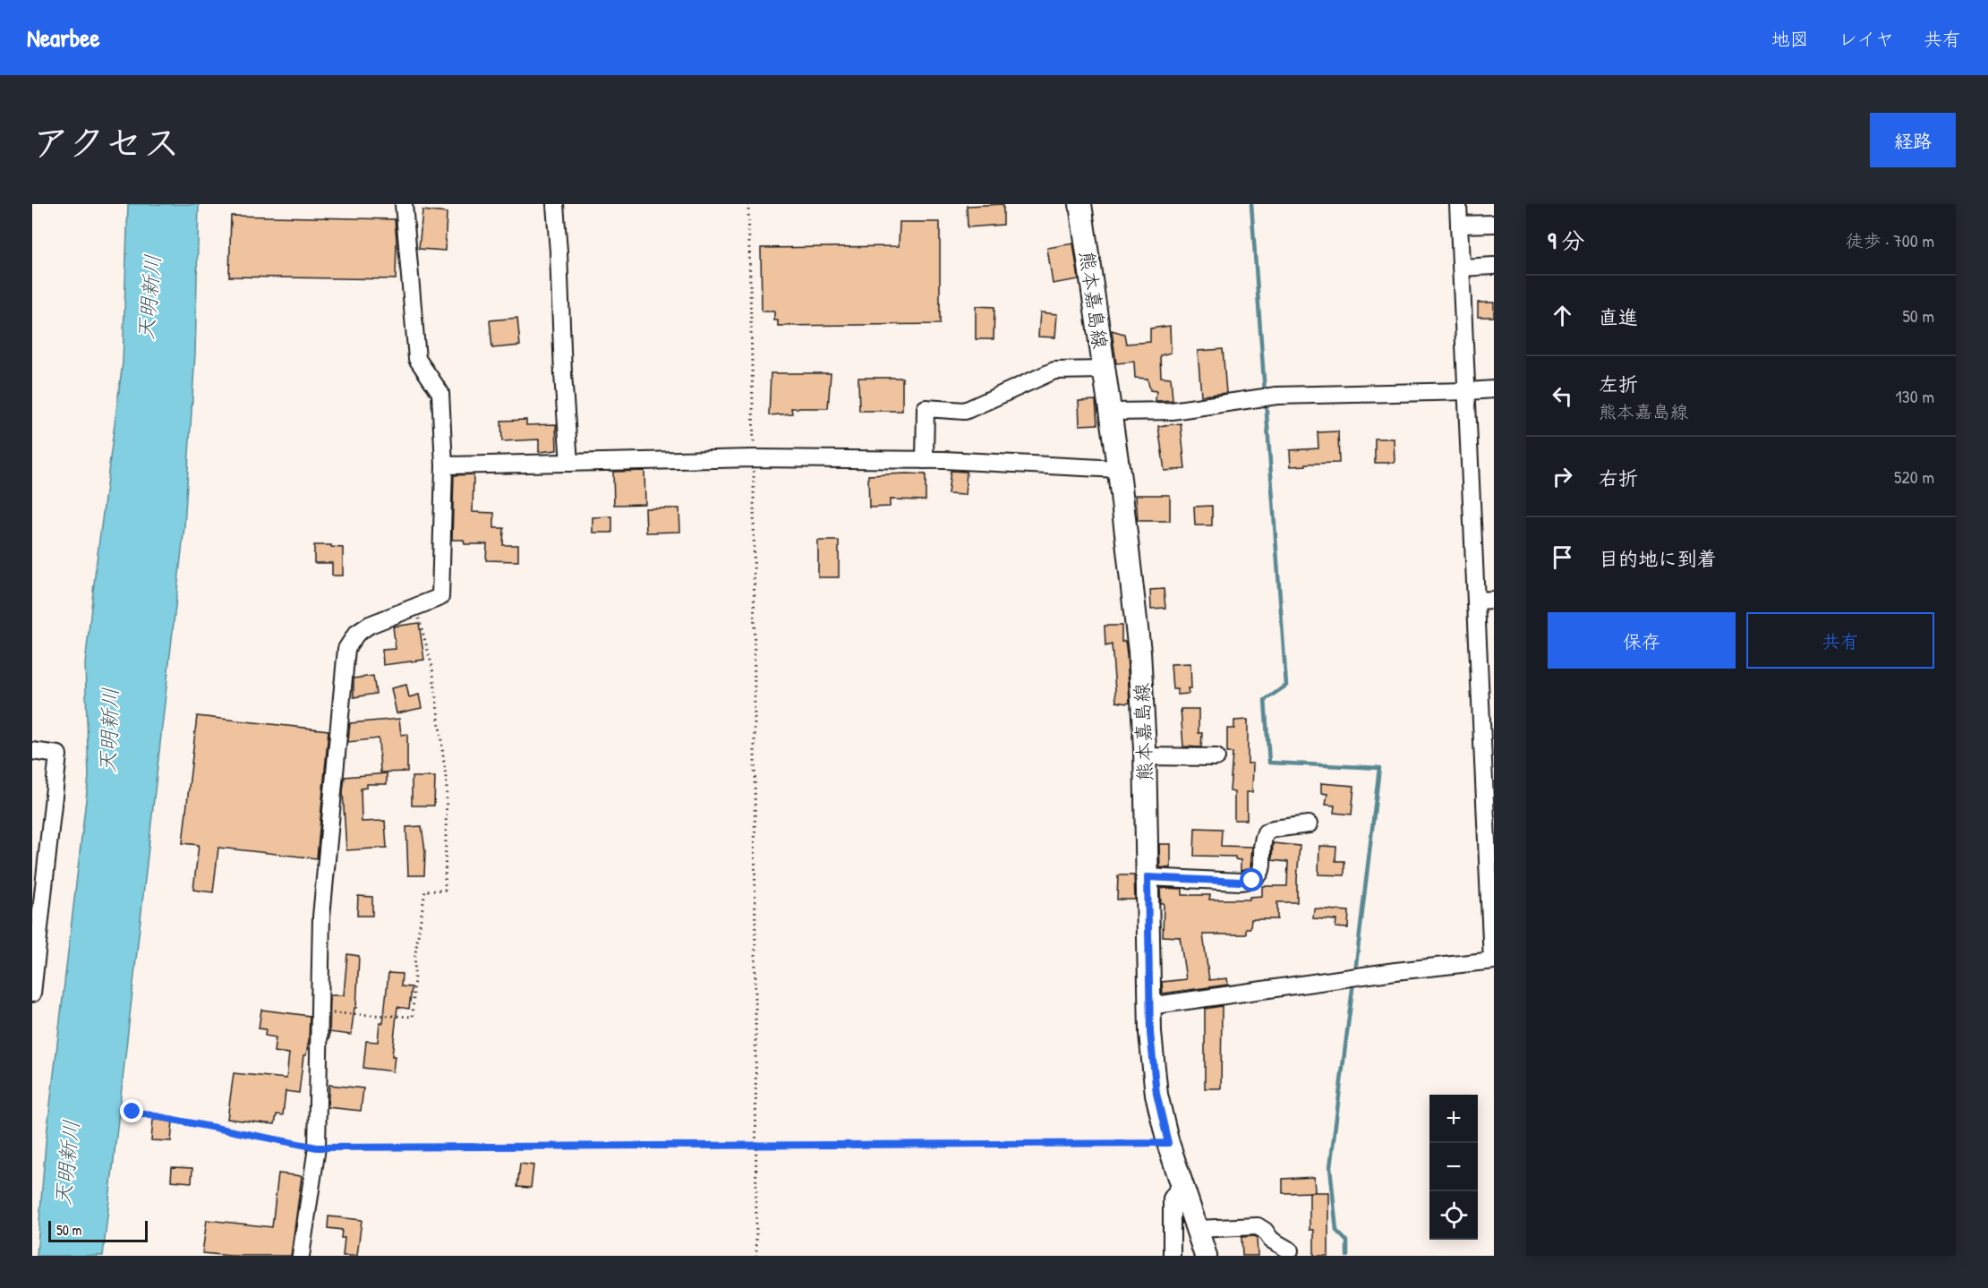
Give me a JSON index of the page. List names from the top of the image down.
{
  "streets": {
    "main road": ["熊本嘉島線"]
  },
  "water": ["天明新川"],
  "scale_bar": "50 m",
  "page": {
    "header": "Nearbee",
    "nav": ["地図", "レイヤ", "共有"],
    "title": "アクセス",
    "buttons": [
      "経路",
      ["保存", "共有"]
    ],
    "heading": ["9 分", "徒歩 · 700 m"],
    "list": [
      ["直進", "50 m"],
      ["左折", "熊本嘉島線", "130 m"],
      ["右折", "520 m"],
      "目的地に到着"
    ],
    "map_buttons": ["+", "−"],
    "scale": "50 m"
  }
}
